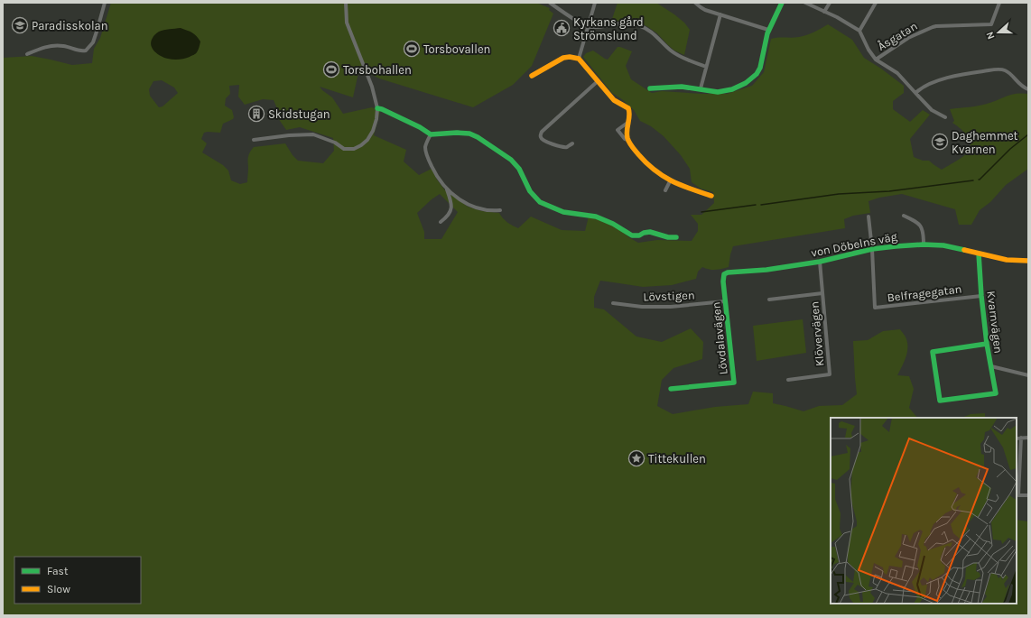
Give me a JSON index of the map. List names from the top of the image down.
{
  "streets": {
    "street": [
      "Åsgatan",
      "von Döbelns väg",
      "Belfragegatan",
      "Lövstigen",
      "Kvarnvägen",
      "Klövervägen",
      "Lövdalavägen"
    ]
  },
  "crossings": [
    ["von Döbelns väg", "Belfragegatan"],
    ["von Döbelns väg", "Kvarnvägen"],
    ["von Döbelns väg", "Klövervägen"],
    ["von Döbelns väg", "Lövdalavägen"],
    ["Belfragegatan", "Kvarnvägen"],
    ["Lövstigen", "Lövdalavägen"]
  ],
  "places": {
    "school or university": ["Paradisskolan", "Daghemmet Kvarnen"],
    "public building": ["Kyrkans gård Strömslund"],
    "sports": ["Torsbovallen", "Torsbohallen"],
    "building": ["Skidstugan"],
    "place": ["Tittekullen"]
  },
  "legend": ["Fast", "Slow"],
  "north": "left"
}
